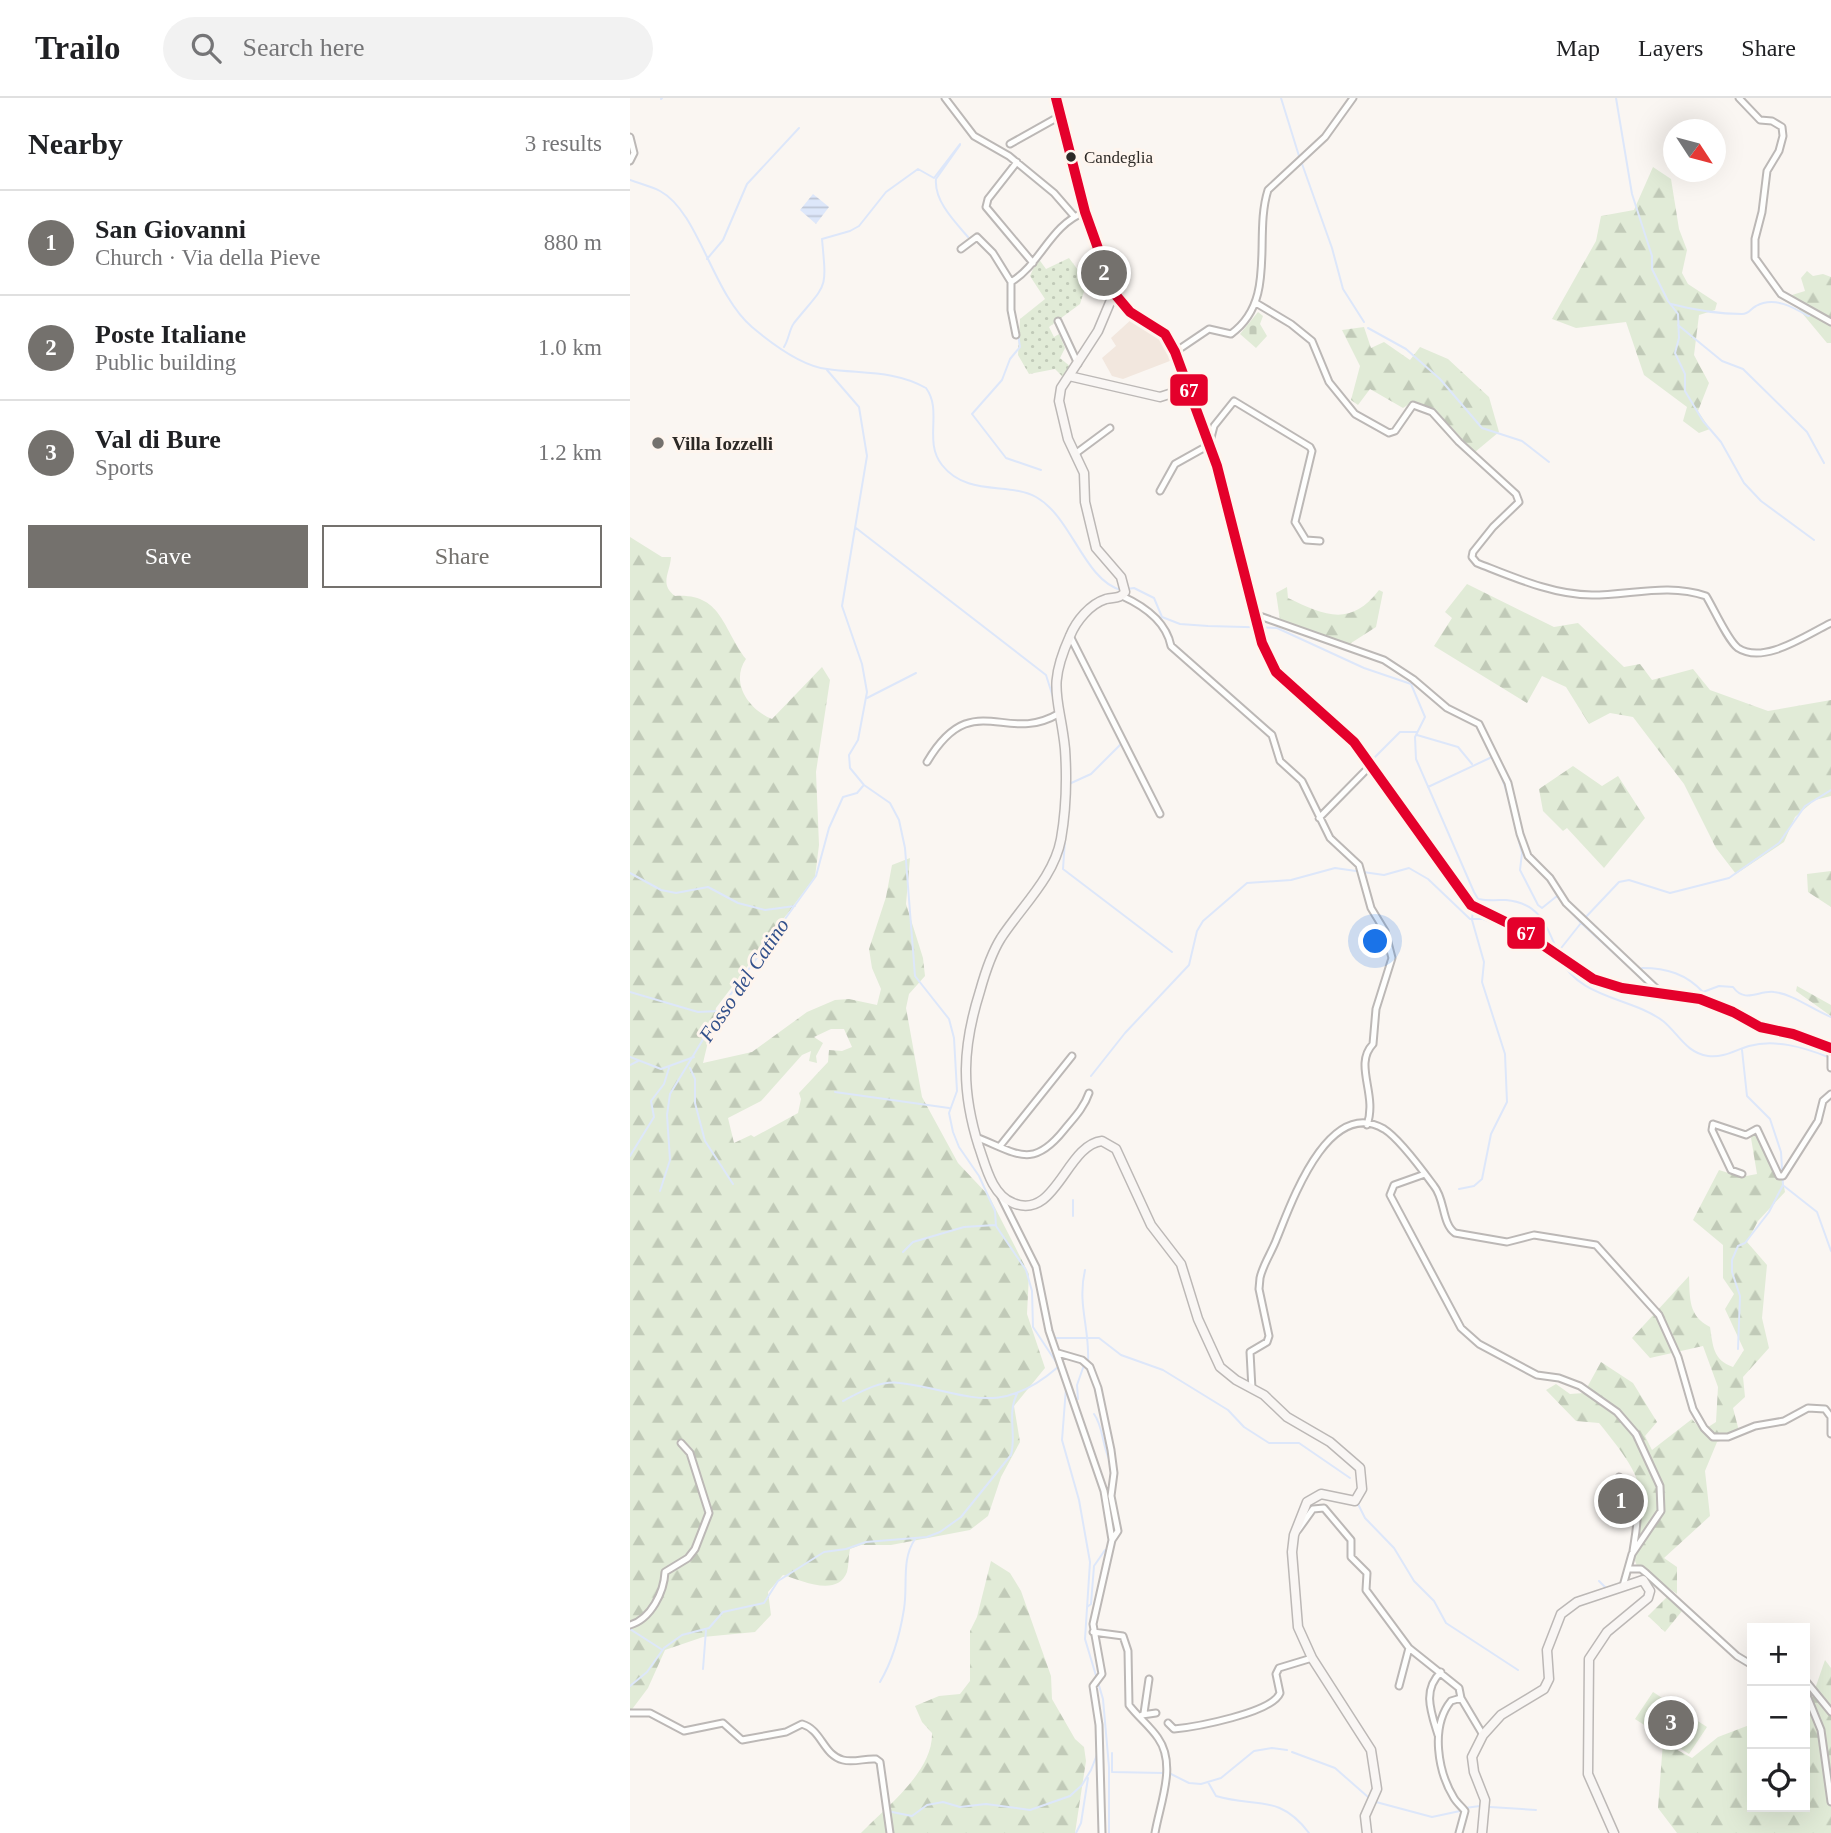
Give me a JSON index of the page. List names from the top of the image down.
{
  "water": ["Fosso del Catino"],
  "places": ["Candeglia", "Villa Iozzelli"],
  "lines": ["transit line 67"],
  "north": "bottom right",
  "page": {
    "header": "Trailo",
    "search": "Search here",
    "nav": ["Map", "Layers", "Share"],
    "heading": ["Nearby", "3 results"],
    "list": [
      {
        "mark": "1",
        "name": "San Giovanni",
        "note": "Church · Via della Pieve",
        "value": "880 m"
      },
      {
        "mark": "2",
        "name": "Poste Italiane",
        "note": "Public building",
        "value": "1.0 km"
      },
      {
        "mark": "3",
        "name": "Val di Bure",
        "note": "Sports",
        "value": "1.2 km"
      }
    ],
    "pins": ["2", "1", "3"],
    "buttons": ["Save", "Share"],
    "map_buttons": ["+", "−"]
  }
}
